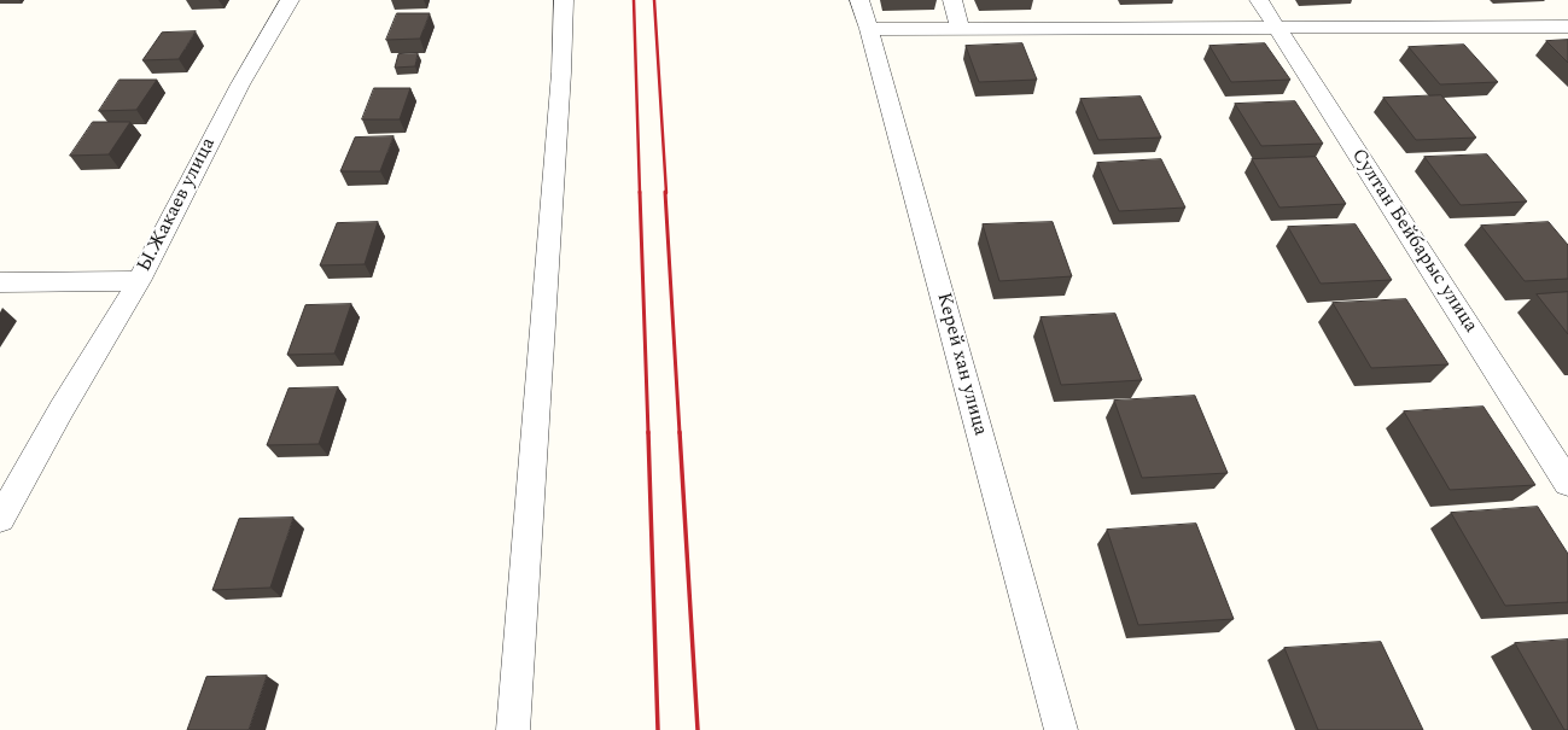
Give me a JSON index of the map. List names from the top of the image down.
{
  "streets": {
    "street": ["Ы.Жакаев улица", "Султан Бейбарыс улица", "Керей хан улица"]
  }
}
